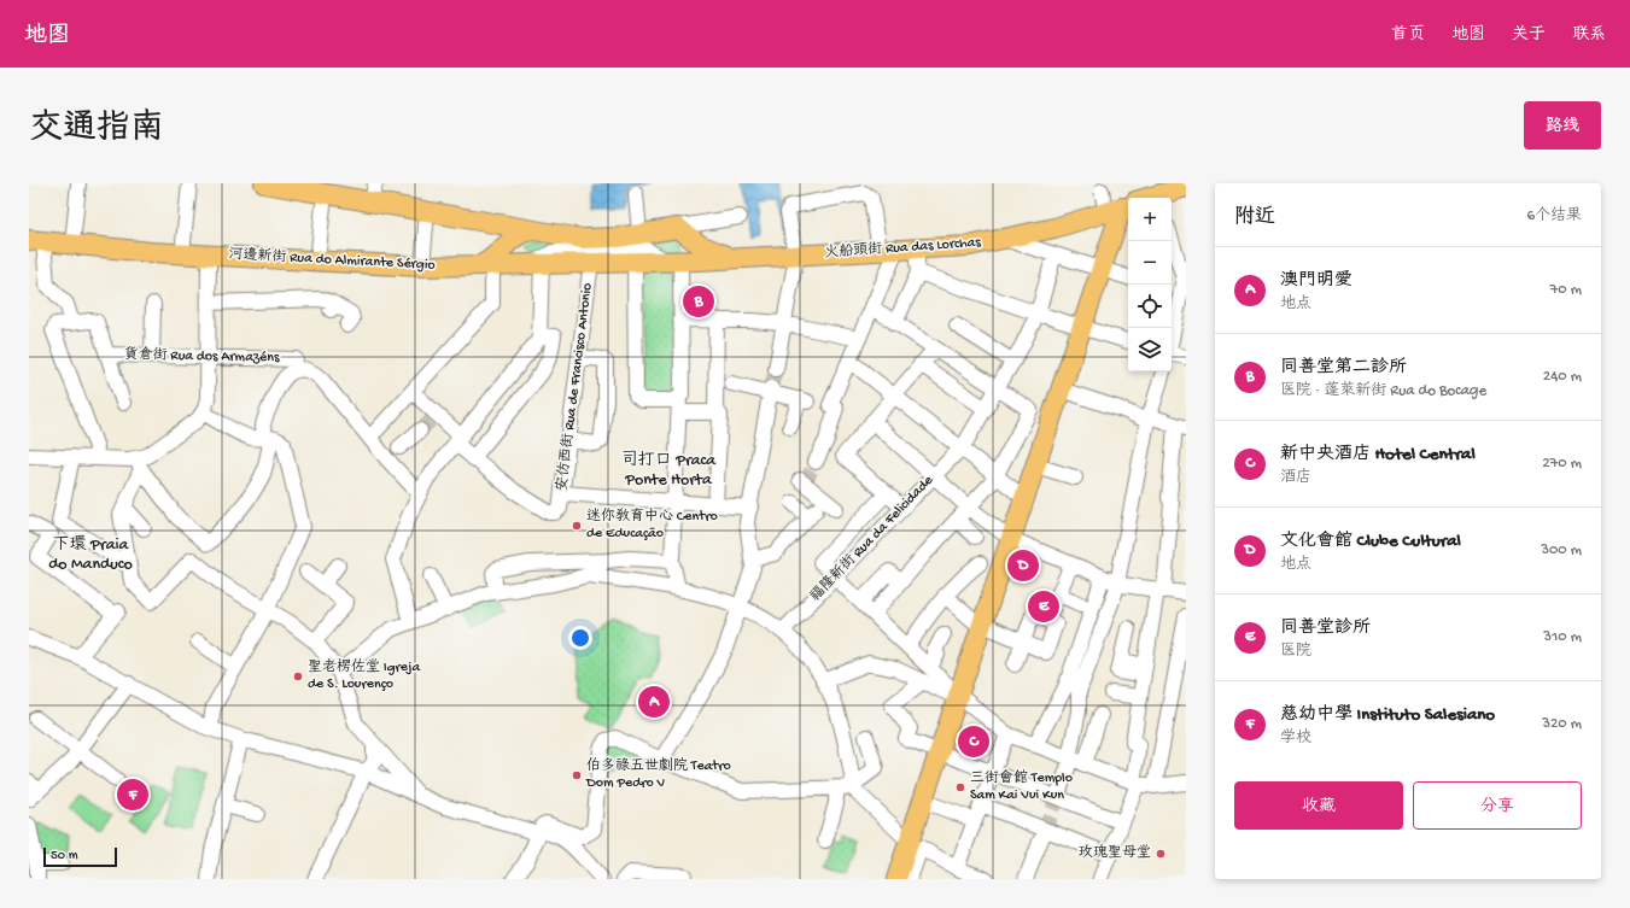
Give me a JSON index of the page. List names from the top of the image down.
{
  "streets": {
    "main road": ["火船頭街 Rua das Lorchas", "河邊新街 Rua do Almirante Sérgio"],
    "street": ["貨倉街 Rua dos Armazéns", "安仿西街 Rua de Francisco Antonio", "福隆新街 Rua da Felicidade"]
  },
  "crossings": [
    ["火船頭街 Rua das Lorchas", "河邊新街 Rua do Almirante Sérgio"],
    ["河邊新街 Rua do Almirante Sérgio", "安仿西街 Rua de Francisco Antonio"]
  ],
  "districts": ["司打口 Praca Ponte Horta", "下環 Praia do Manduco"],
  "places": [
    "迷你教育中心 Centro de Educação",
    "聖老楞佐堂 Igreja de S. Lourenço",
    "伯多祿五世劇院 Teatro Dom Pedro V",
    "三街會館 Templo Sam Kai Vui Kun",
    "玫瑰聖母堂"
  ],
  "scale_bar": "50 m",
  "page": {
    "header": "地图",
    "nav": [
      "首页",
      "地图",
      "关于",
      "联系"
    ],
    "title": "交通指南",
    "buttons": [
      "路线",
      ["收藏", "分享"]
    ],
    "heading": ["附近", "6个结果"],
    "map_buttons": ["+", "−"],
    "list": [
      {
        "mark": "A",
        "name": "澳門明愛",
        "note": "地点",
        "value": "70 m"
      },
      {
        "mark": "B",
        "name": "同善堂第二診所",
        "note": "医院 · 蓬萊新街 Rua do Bocage",
        "value": "240 m"
      },
      {
        "mark": "C",
        "name": "新中央酒店 Hotel Central",
        "note": "酒店",
        "value": "270 m"
      },
      {
        "mark": "D",
        "name": "文化會館 Clube Cultural",
        "note": "地点",
        "value": "300 m"
      },
      {
        "mark": "E",
        "name": "同善堂診所",
        "note": "医院",
        "value": "310 m"
      },
      {
        "mark": "F",
        "name": "慈幼中學 Instituto Salesiano",
        "note": "学校",
        "value": "320 m"
      }
    ],
    "pins": [
      "B",
      "D",
      "E",
      "A",
      "C",
      "F"
    ],
    "scale": "50 m"
  }
}
